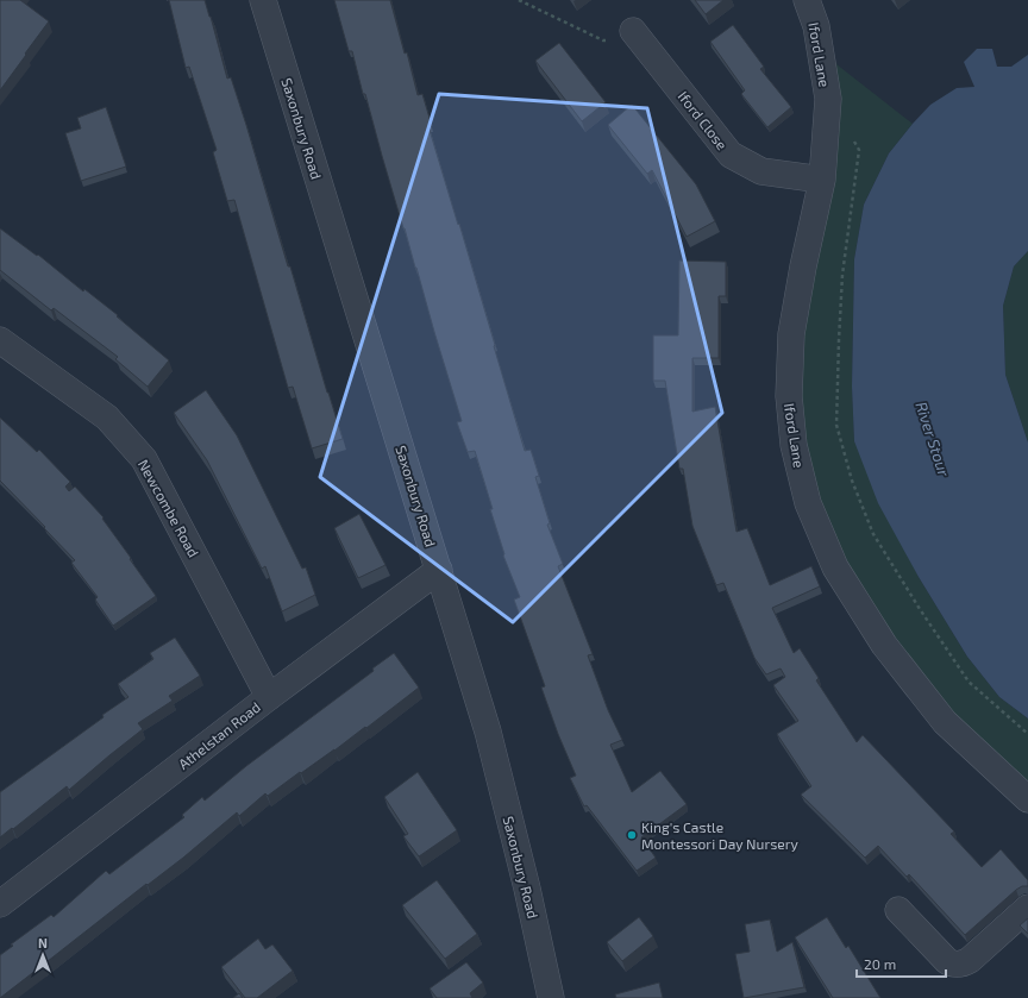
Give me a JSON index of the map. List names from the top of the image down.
{
  "streets": {
    "street": [
      "Iford Lane",
      "Iford Close",
      "Saxonbury Road",
      "Newcombe Road",
      "Athelstan Road"
    ]
  },
  "crossings": [
    ["Iford Lane", "Iford Close"],
    ["Saxonbury Road", "Athelstan Road"],
    ["Newcombe Road", "Athelstan Road"]
  ],
  "water": ["River Stour"],
  "places": ["King's Castle Montessori Day Nursery"],
  "scale_bar": "20 m",
  "north": "top"
}
